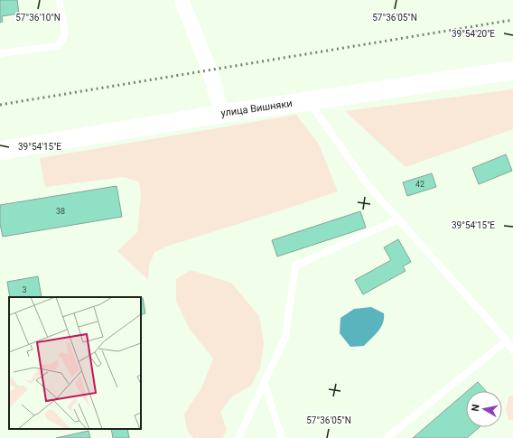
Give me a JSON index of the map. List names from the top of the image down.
{
  "streets": {
    "street": ["улица Вишняки"]
  },
  "house_numbers": ["42", "38", "3"],
  "north": "left",
  "coordinates": [
    "57°36'10\"N",
    "57°36'05\"N",
    "39°54'20\"E",
    "39°54'15\"E"
  ]
}
